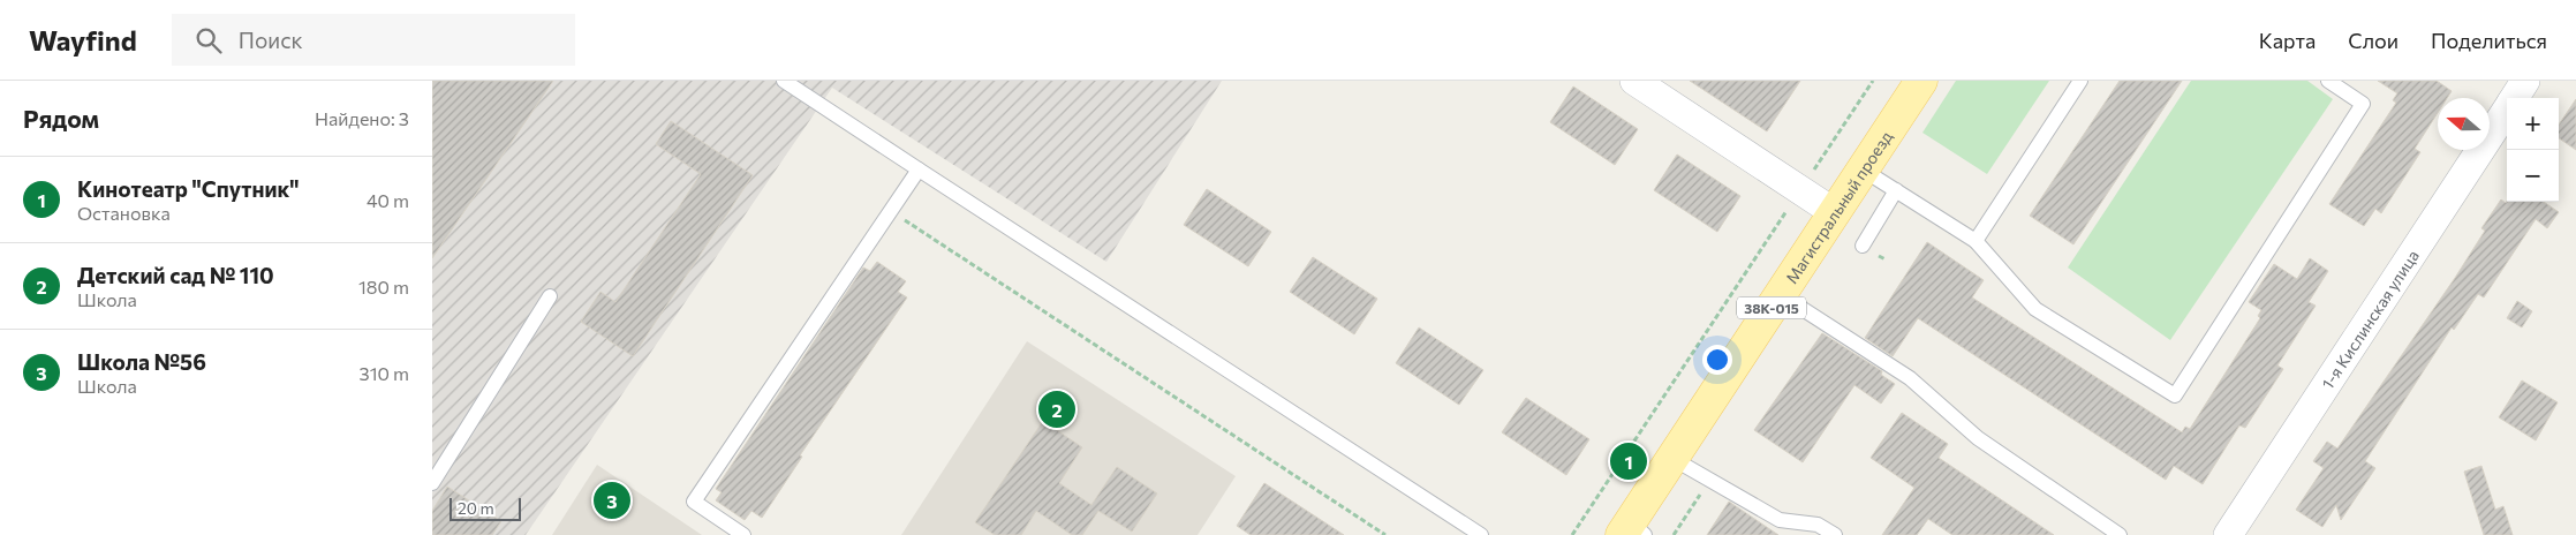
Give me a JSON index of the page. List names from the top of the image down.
{
  "streets": {
    "main road": ["Магистральный проезд", "38К-015"],
    "street": ["1-я Кислинская улица"]
  },
  "scale_bar": "20 m",
  "north": "left",
  "page": {
    "header": "Wayfind",
    "search": "Поиск",
    "nav": ["Карта", "Слои", "Поделиться"],
    "heading": ["Рядом", "Найдено: 3"],
    "map_buttons": ["+", "−"],
    "list": [
      {
        "mark": "1",
        "name": "Кинотеатр \"Спутник\"",
        "note": "Остановка",
        "value": "40 m"
      },
      {
        "mark": "2",
        "name": "Детский сад № 110",
        "note": "Школа",
        "value": "180 m"
      },
      {
        "mark": "3",
        "name": "Школа №56",
        "note": "Школа",
        "value": "310 m"
      }
    ],
    "pins": ["2", "1", "3"],
    "scale": "20 m"
  }
}
